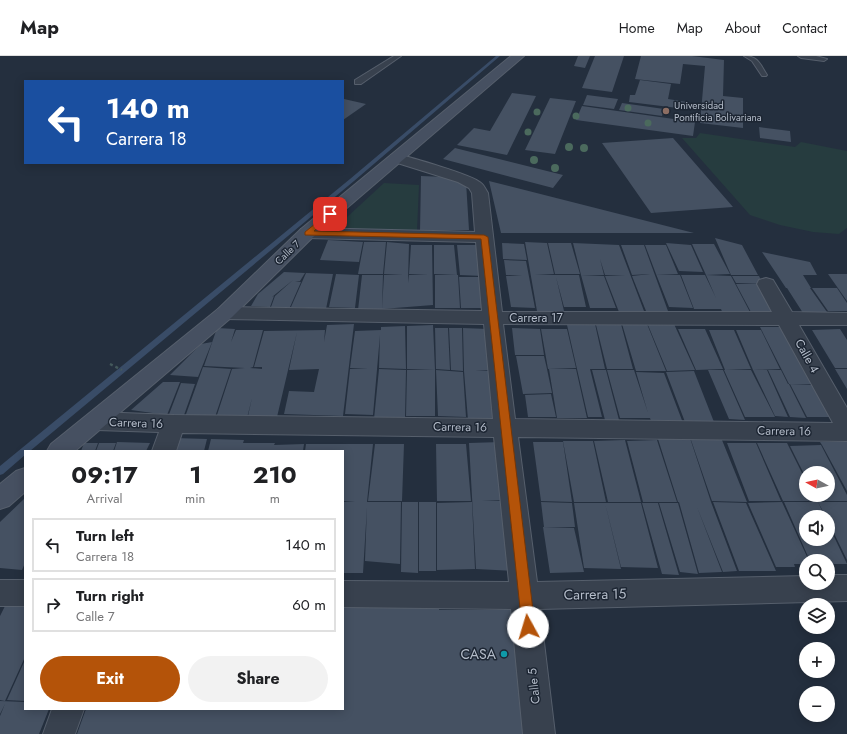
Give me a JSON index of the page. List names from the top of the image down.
{
  "streets": {
    "street": [
      "Calle 7",
      "Carrera 17",
      "Calle 4",
      "Carrera 16",
      "Carrera 15",
      "Calle 5"
    ]
  },
  "crossings": [
    ["Calle 7", "Carrera 17"],
    ["Calle 7", "Carrera 16"],
    ["Calle 7", "Calle 5"],
    ["Carrera 17", "Calle 4"],
    ["Carrera 17", "Calle 5"],
    ["Carrera 16", "Calle 5"],
    ["Carrera 15", "Calle 5"]
  ],
  "places": ["Universidad Pontificia Bolivariana", "CASA"],
  "north": "left",
  "page": {
    "header": "Map",
    "nav": [
      "Home",
      "Map",
      "About",
      "Contact"
    ],
    "turn": ["140 m", "Carrera 18"],
    "eta": [
      "09:17",
      "Arrival",
      "1",
      "min",
      "210",
      "m"
    ],
    "map_buttons": ["+", "−"],
    "list": [
      {
        "name": "Turn left",
        "note": "Carrera 18",
        "value": "140 m"
      },
      {
        "name": "Turn right",
        "note": "Calle 7",
        "value": "60 m"
      }
    ],
    "buttons": ["Exit", "Share"]
  }
}
